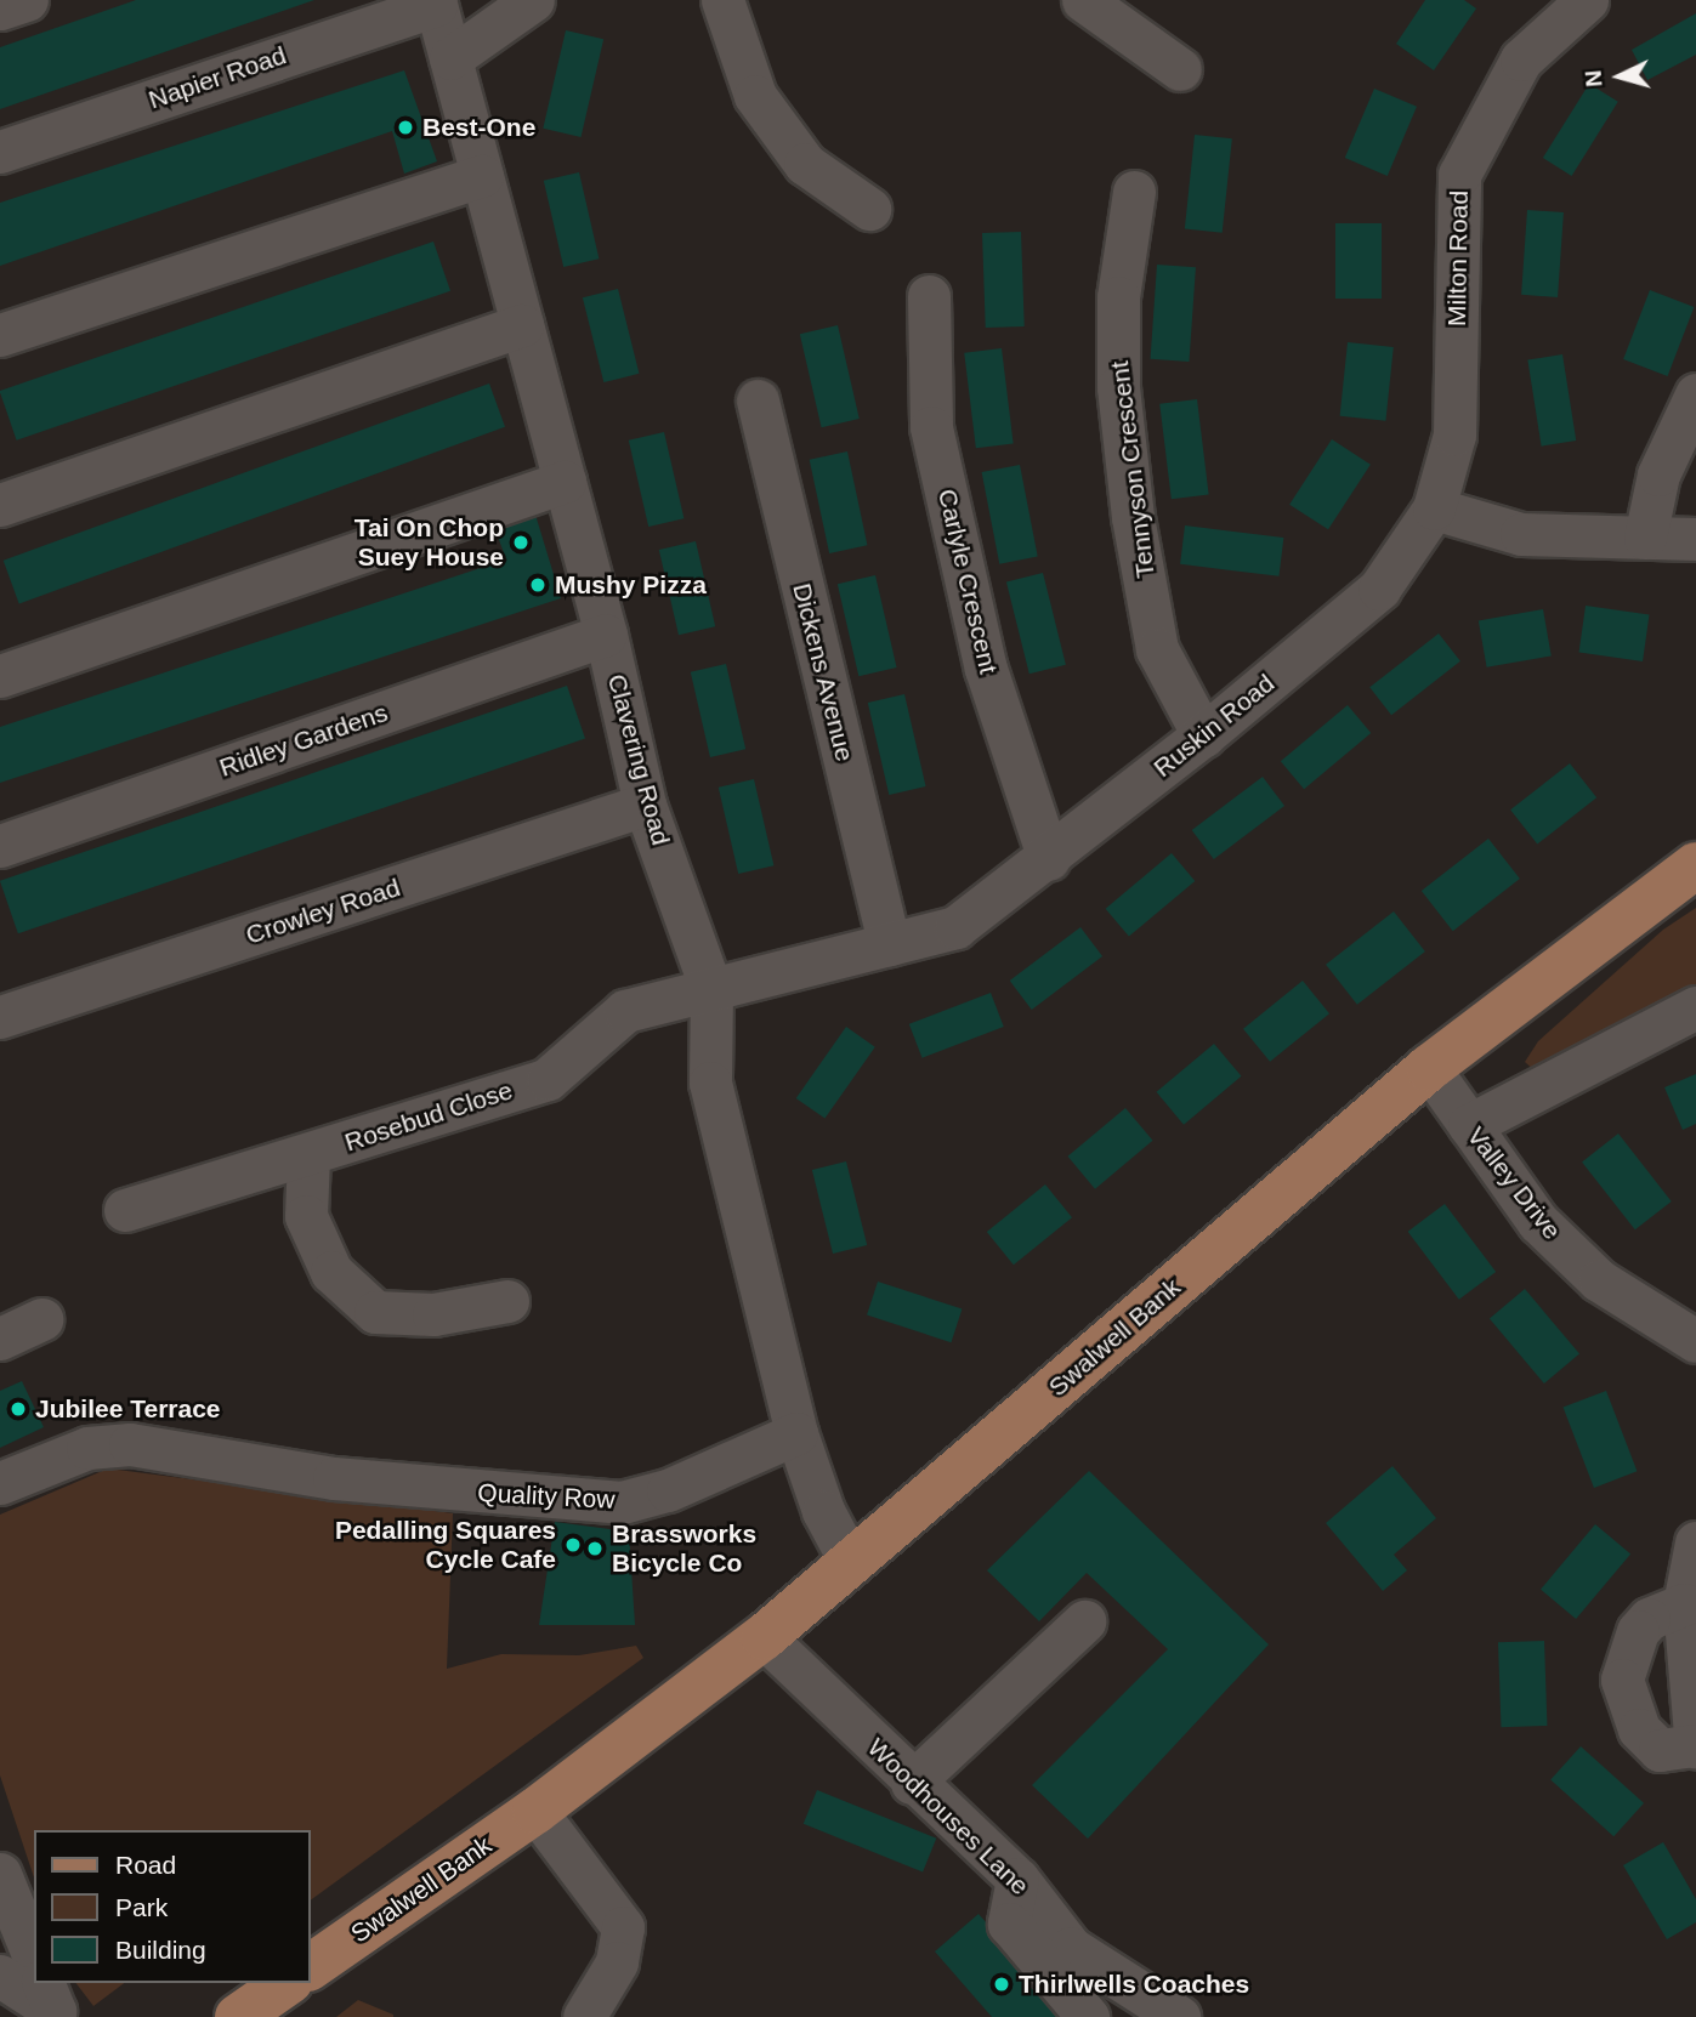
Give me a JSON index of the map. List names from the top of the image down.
{
  "streets": {
    "main road": ["Swalwell Bank"],
    "street": [
      "Napier Road",
      "Milton Road",
      "Tennyson Crescent",
      "Carlyle Crescent",
      "Dickens Avenue",
      "Ruskin Road",
      "Ridley Gardens",
      "Clavering Road",
      "Crowley Road",
      "Rosebud Close",
      "Valley Drive",
      "Quality Row",
      "Woodhouses Lane"
    ]
  },
  "crossings": [
    ["Napier Road", "Clavering Road"],
    ["Milton Road", "Ruskin Road"],
    ["Tennyson Crescent", "Ruskin Road"],
    ["Carlyle Crescent", "Ruskin Road"],
    ["Dickens Avenue", "Ruskin Road"],
    ["Ruskin Road", "Clavering Road"],
    ["Ruskin Road", "Rosebud Close"],
    ["Ridley Gardens", "Clavering Road"],
    ["Clavering Road", "Crowley Road"],
    ["Clavering Road", "Rosebud Close"],
    ["Clavering Road", "Swalwell Bank"],
    ["Clavering Road", "Quality Row"],
    ["Valley Drive", "Swalwell Bank"],
    ["Swalwell Bank", "Woodhouses Lane"]
  ],
  "places": [
    "Best-One",
    "Tai On Chop Suey House",
    "Mushy Pizza",
    "Jubilee Terrace",
    "Pedalling Squares Cycle Cafe",
    "Brassworks Bicycle Co",
    "Thirlwells Coaches"
  ],
  "legend": ["Road", "Park", "Building"],
  "north": "left"
}
